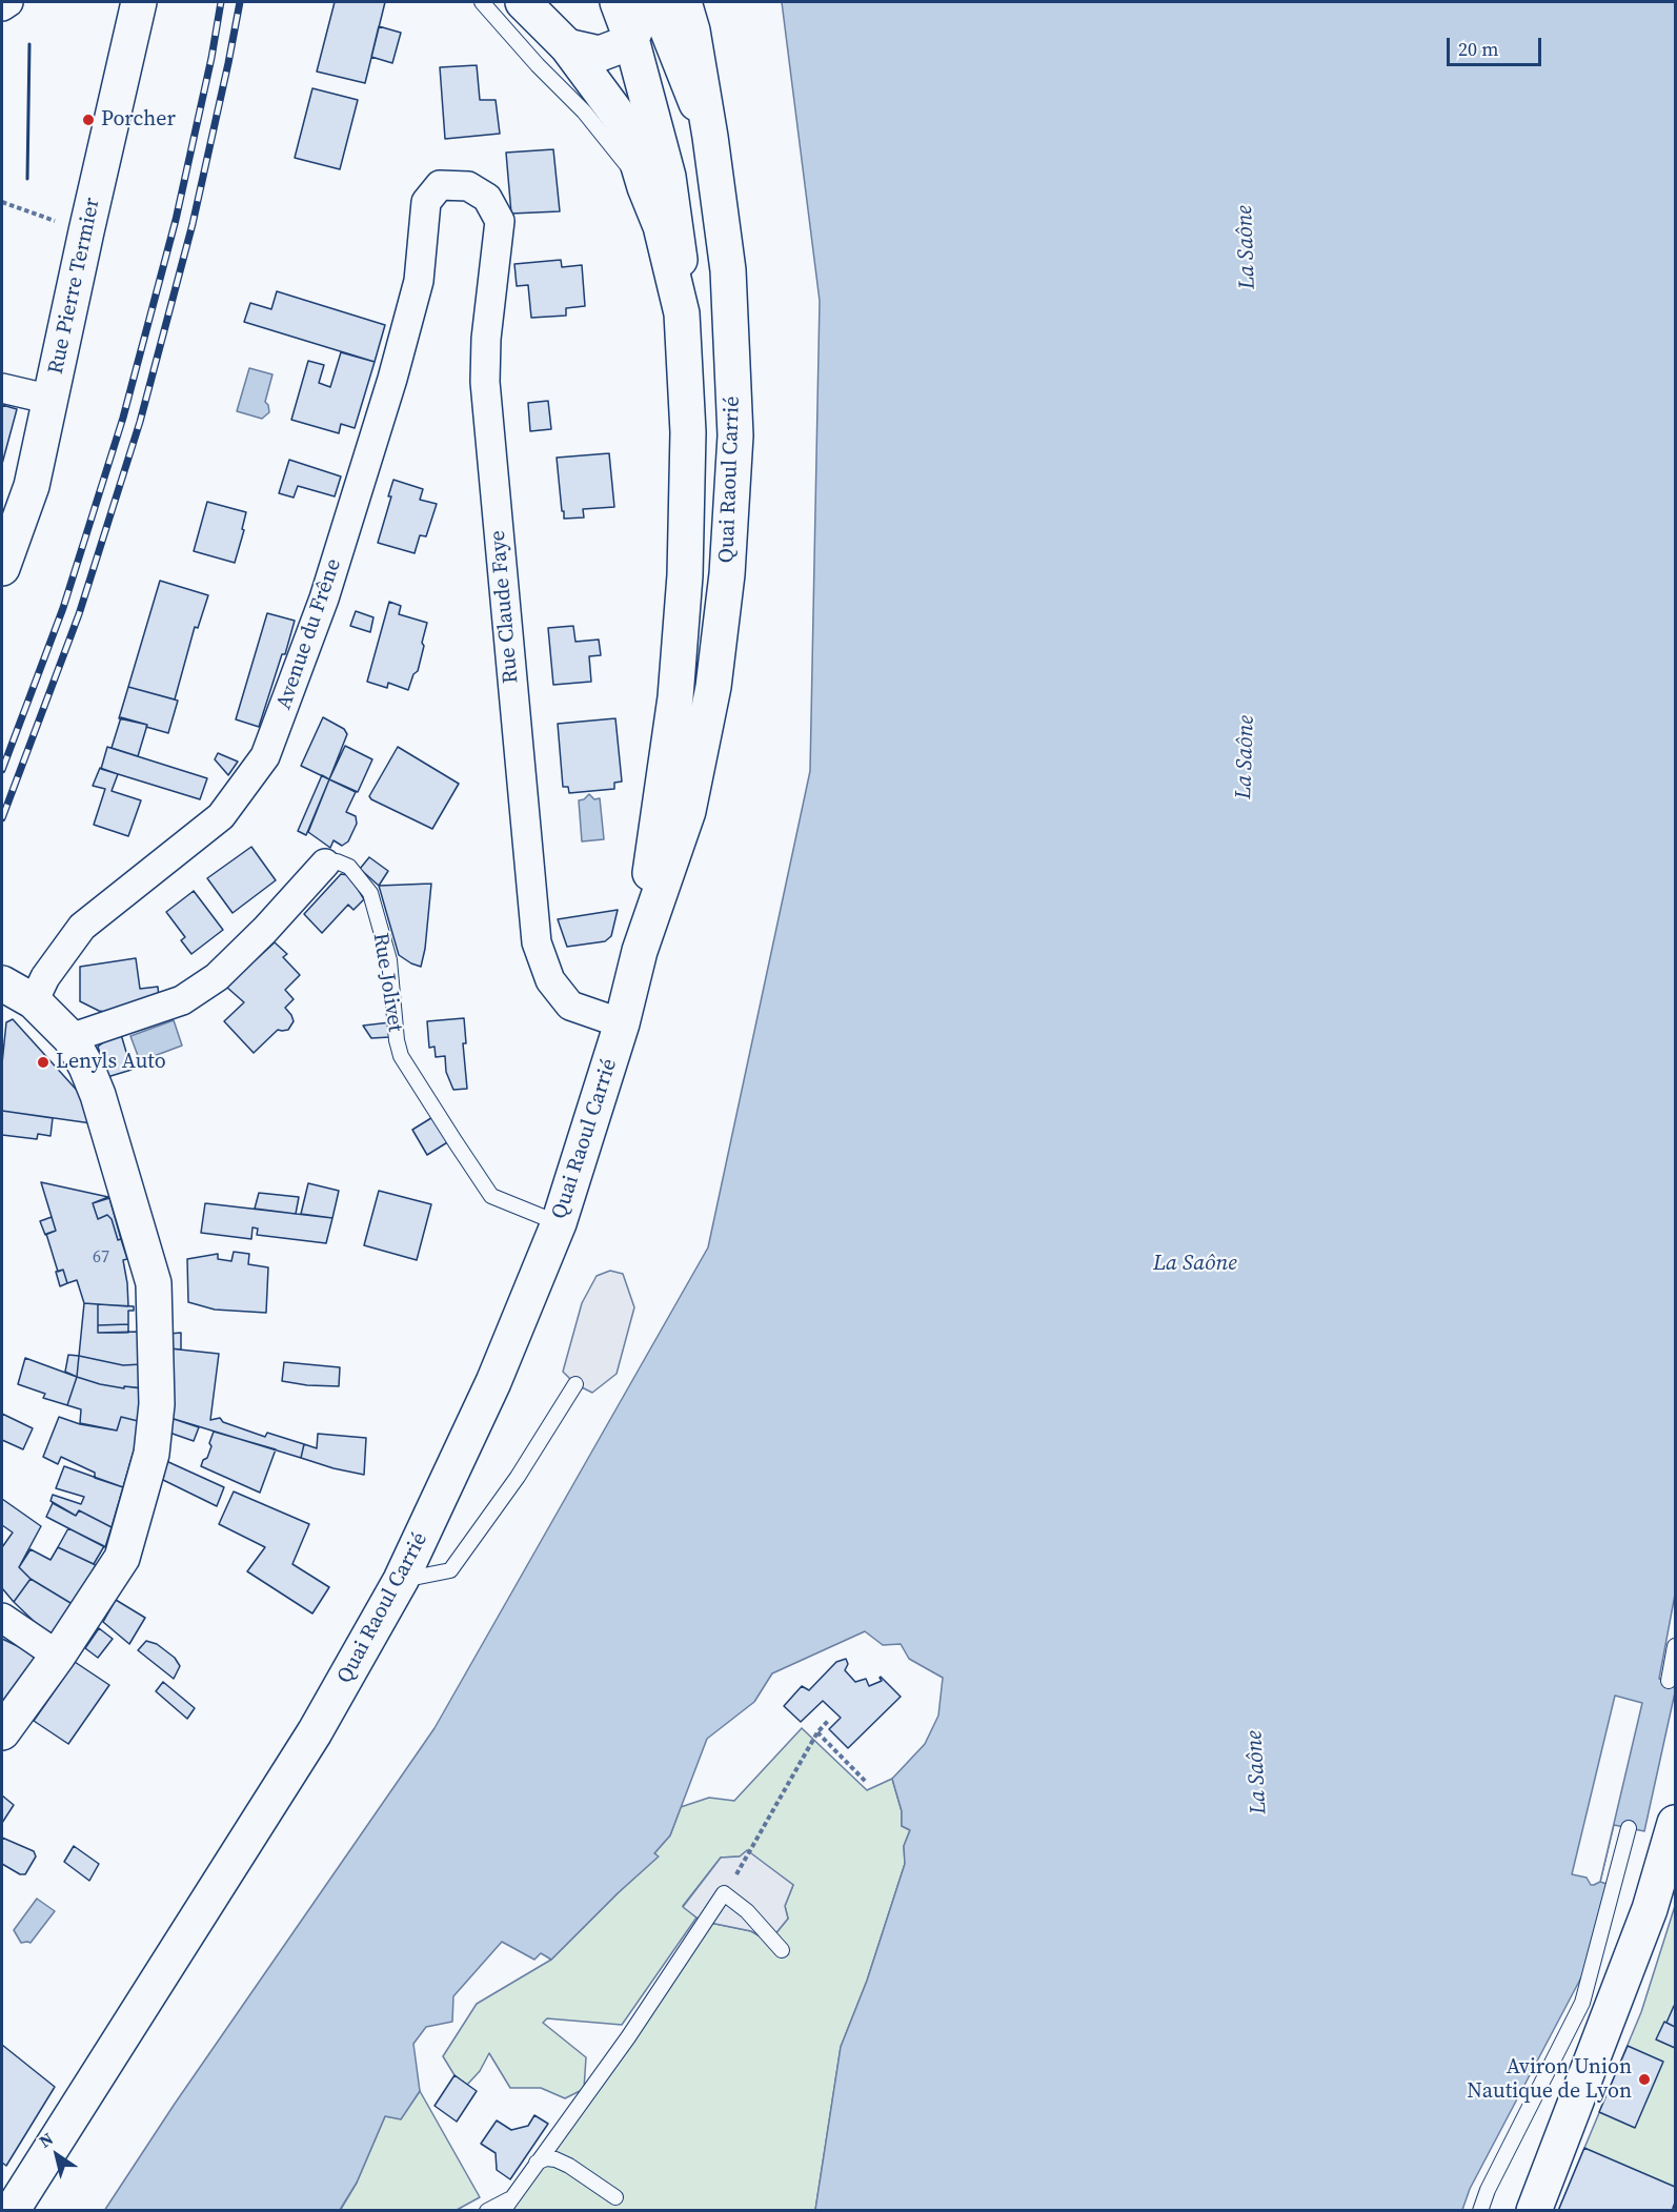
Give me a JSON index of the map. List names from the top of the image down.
{
  "streets": {
    "main road": ["Rue Pierre Termier", "Quai Raoul Carrié"],
    "street": ["Rue Claude Faye", "Avenue du Frêne", "Rue Jolivet"]
  },
  "crossings": [
    ["Quai Raoul Carrié", "Rue Claude Faye"],
    ["Quai Raoul Carrié", "Rue Jolivet"],
    ["Rue Claude Faye", "Avenue du Frêne"]
  ],
  "water": ["La Saône"],
  "places": ["Porcher", "Lenyls Auto", "Aviron Union Nautique de Lyon"],
  "house_numbers": ["67"],
  "scale_bar": "20 m",
  "north": "top left"
}
